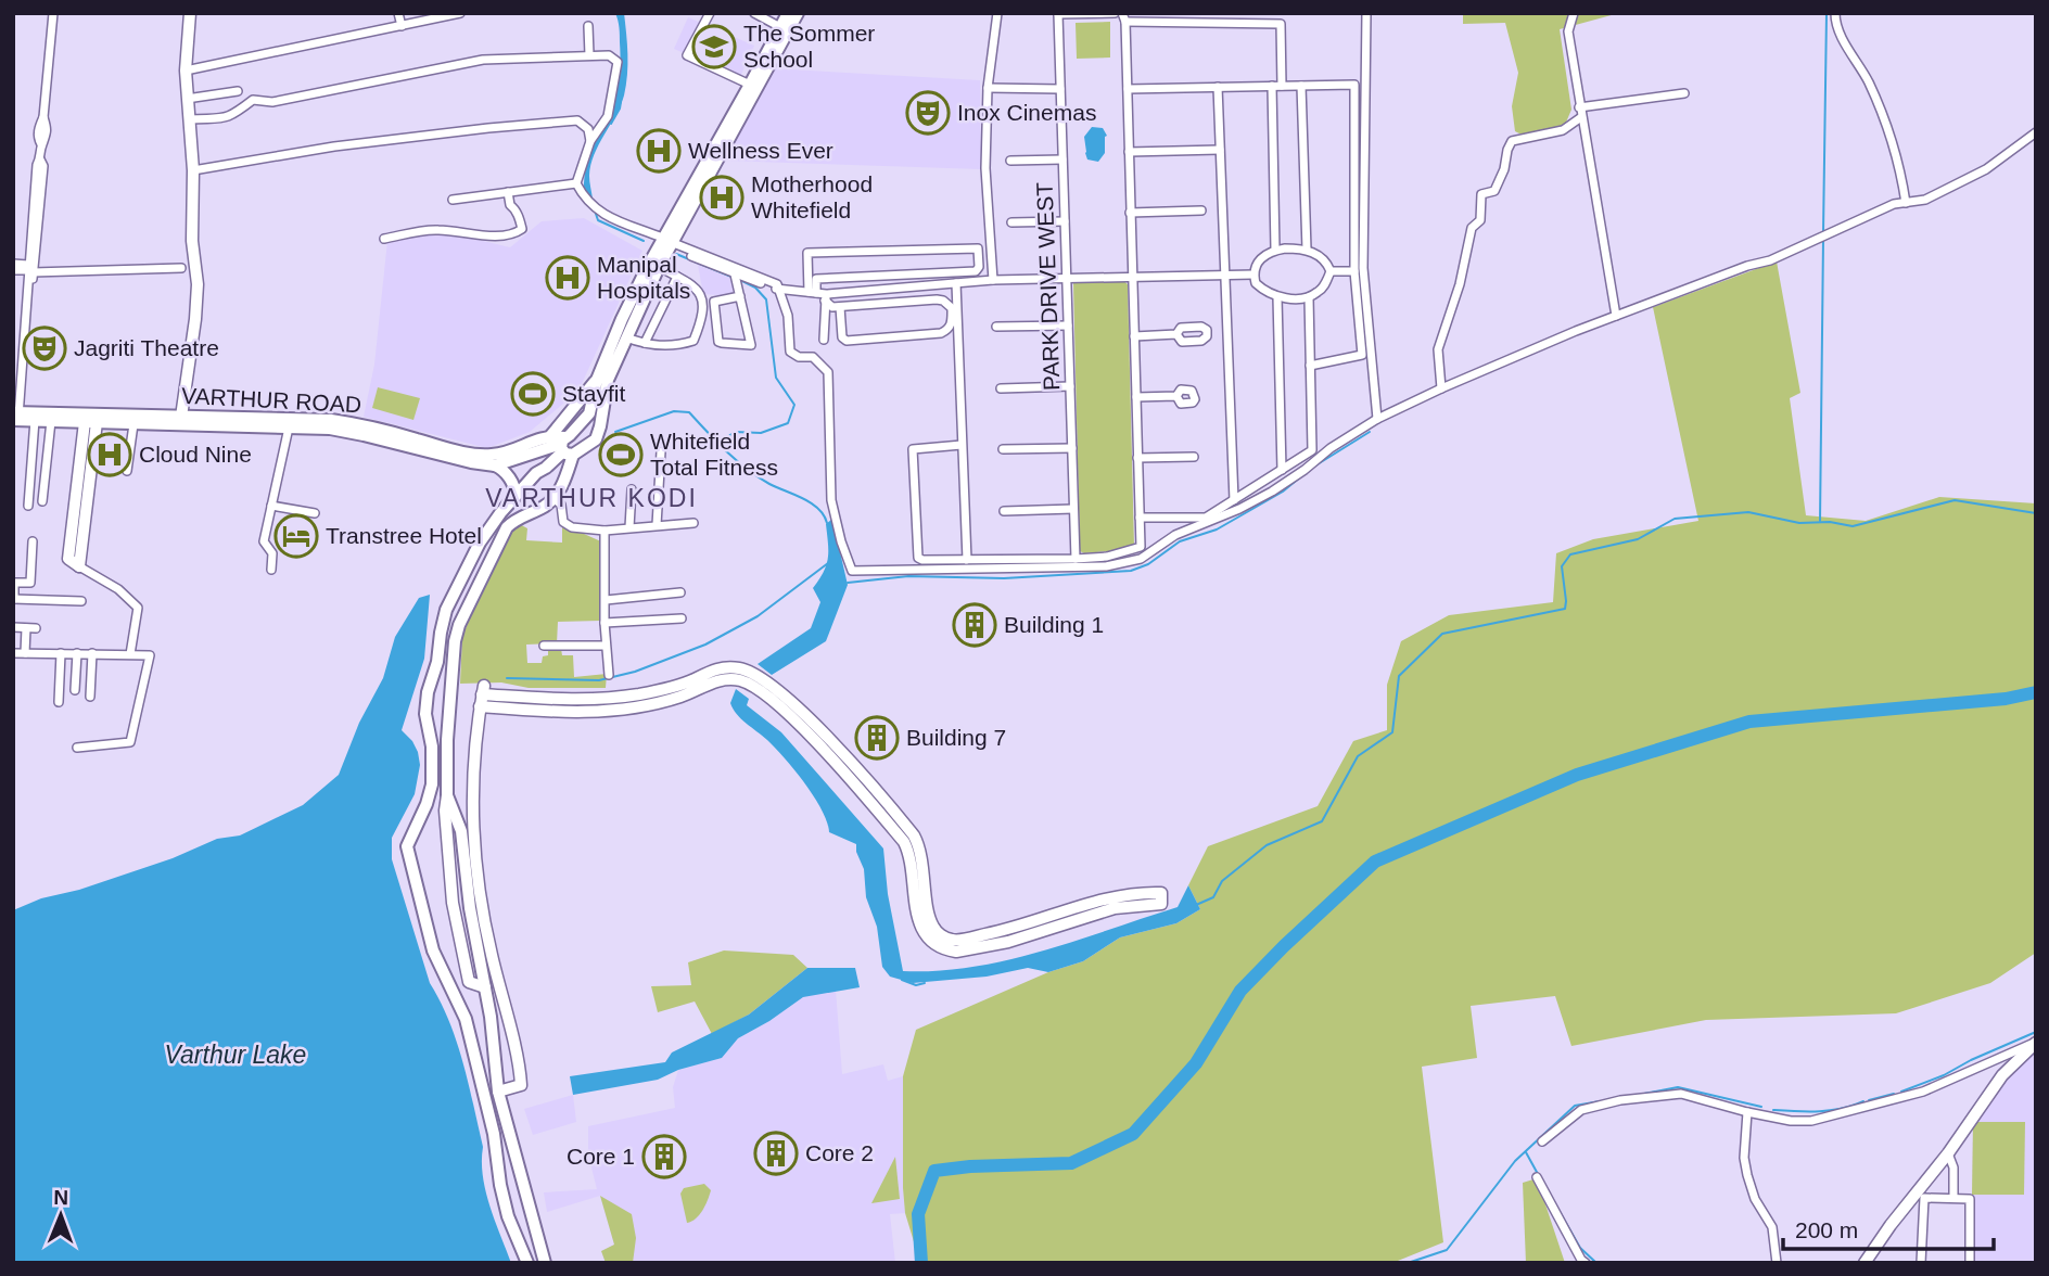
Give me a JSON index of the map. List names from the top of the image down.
{
  "streets": {
    "main road": ["VARTHUR ROAD"],
    "street": ["PARK DRIVE WEST"]
  },
  "districts": ["VARTHUR KODI"],
  "water": ["Varthur Lake"],
  "places": {
    "school or university": ["The Sommer School"],
    "theatre": ["Inox Cinemas", "Jagriti Theatre"],
    "hospital": [
      "Wellness Ever",
      "Motherhood Whitefield",
      "Manipal Hospitals",
      "Cloud Nine"
    ],
    "sports": ["Stayfit", "Whitefield Total Fitness"],
    "hotel": ["Transtree Hotel"],
    "building": [
      "Building 1",
      "Building 7",
      "Core 2",
      "Core 1"
    ]
  },
  "scale_bar": "200 m",
  "north": "top"
}
